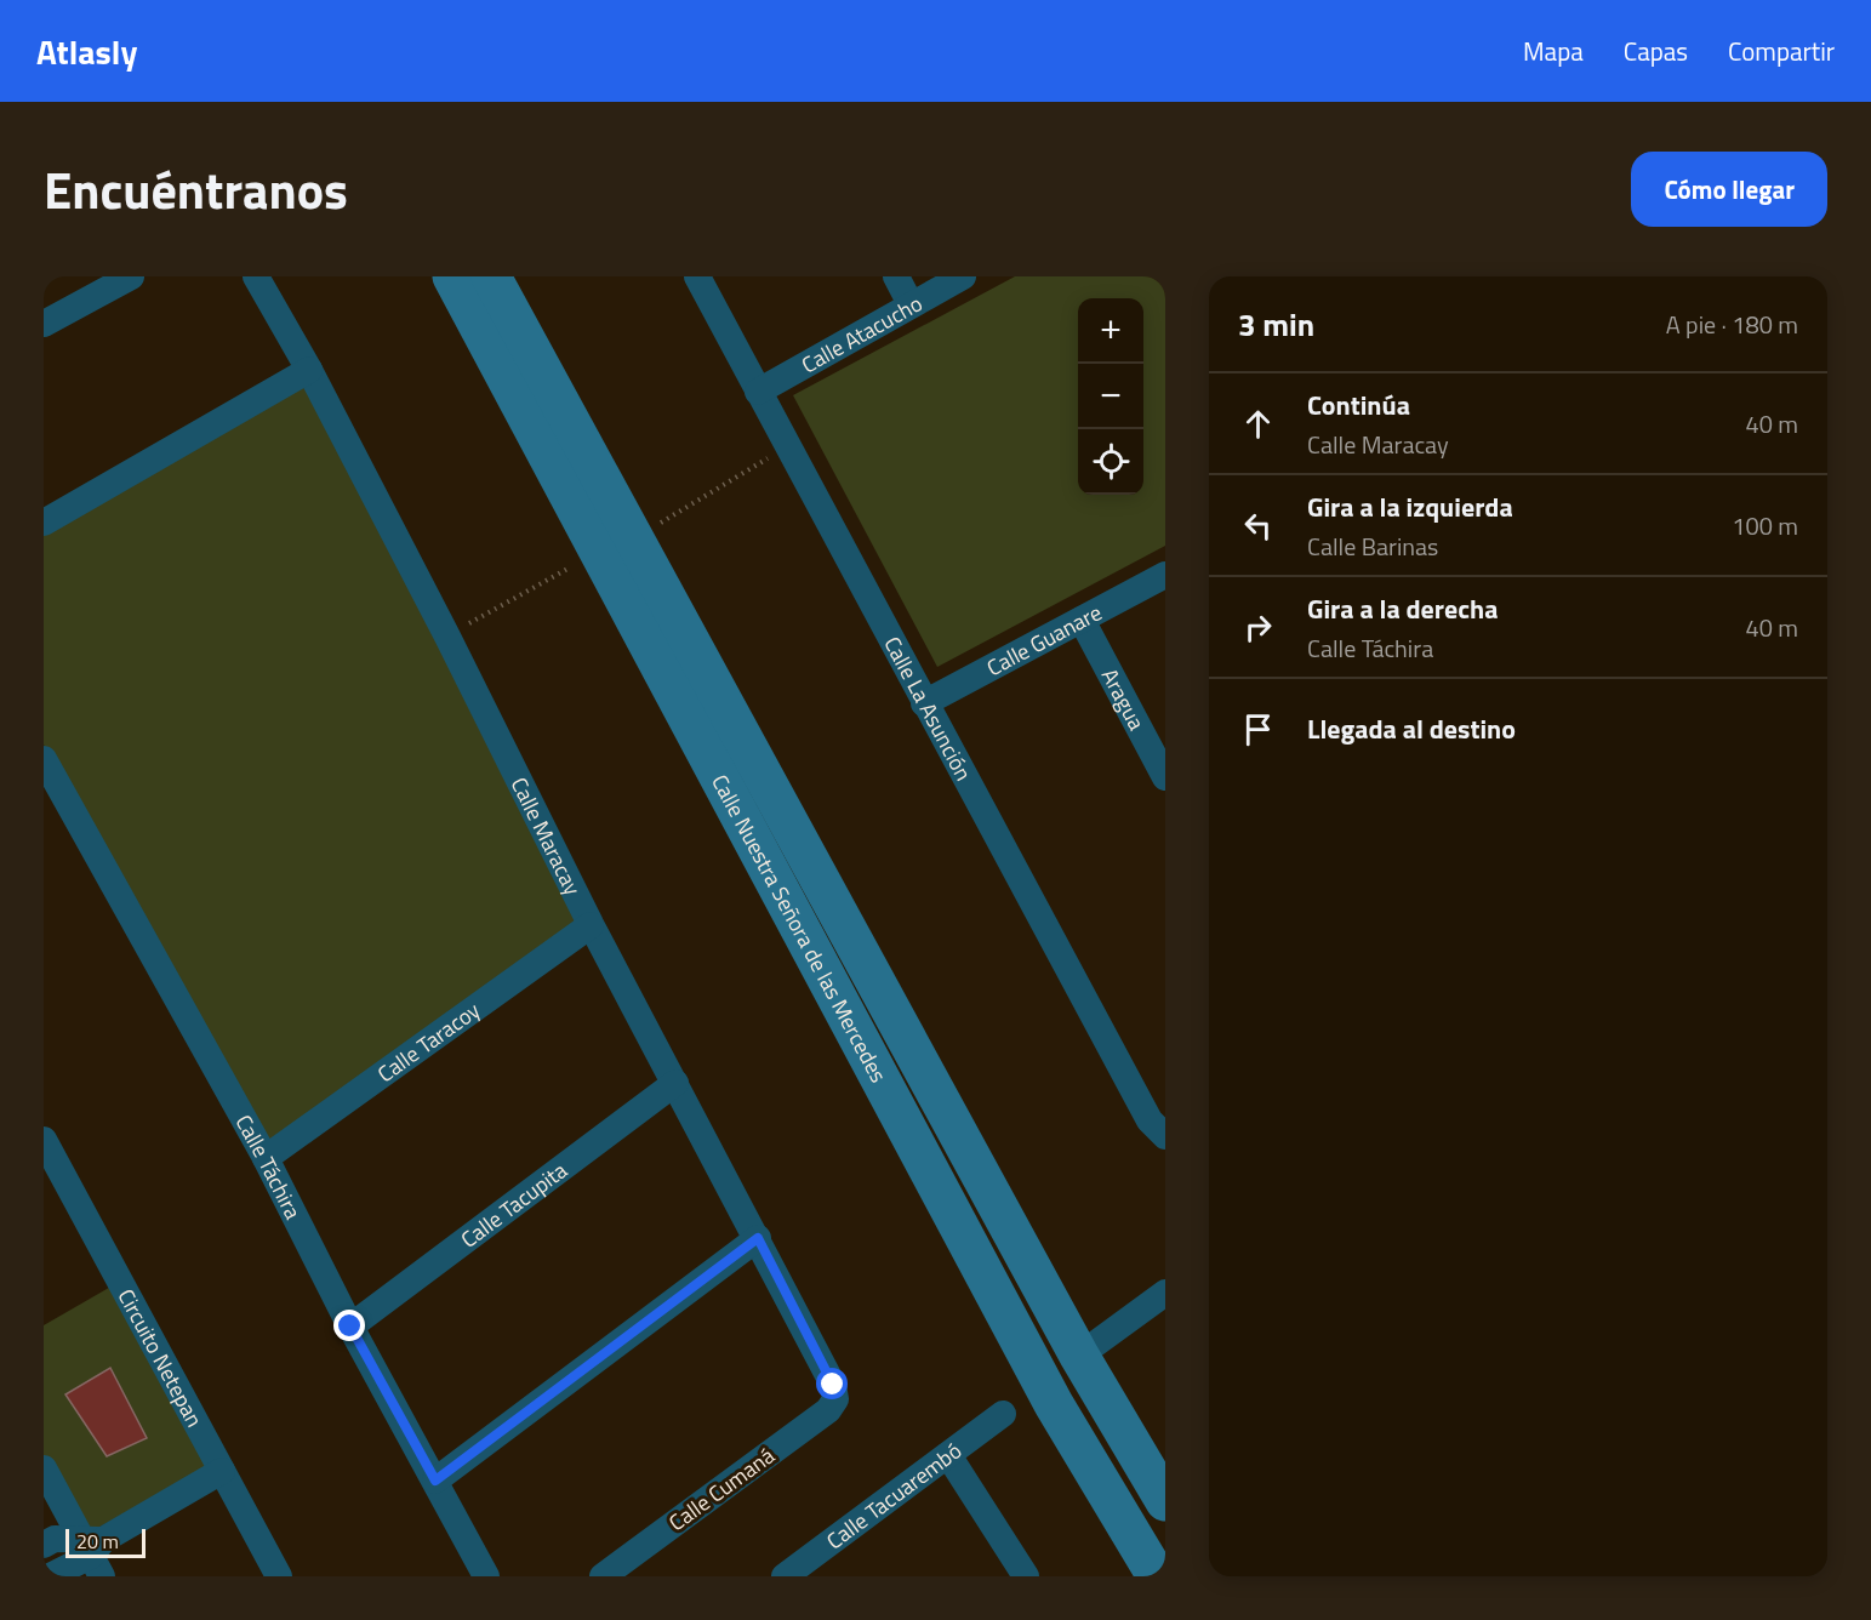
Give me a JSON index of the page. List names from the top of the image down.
{
  "streets": {
    "street": [
      "Calle Atacucho",
      "Calle Guanare",
      "Aragua",
      "Calle La Asunción",
      "Calle Maracay",
      "Calle Nuestra Señora de las Mercedes",
      "Calle Taracoy",
      "Calle Táchira",
      "Calle Tacupita",
      "Circuito Netepan",
      "Calle Cumaná",
      "Calle Tacuarembó"
    ]
  },
  "crossings": [
    ["Calle Atacucho", "Calle La Asunción"],
    ["Calle Guanare", "Aragua"],
    ["Calle Guanare", "Calle La Asunción"],
    ["Calle Maracay", "Calle Taracoy"],
    ["Calle Maracay", "Calle Tacupita"],
    ["Calle Maracay", "Calle Cumaná"],
    ["Calle Taracoy", "Calle Táchira"],
    ["Calle Táchira", "Calle Tacupita"]
  ],
  "scale_bar": "20 m",
  "page": {
    "header": "Atlasly",
    "nav": ["Mapa", "Capas", "Compartir"],
    "title": "Encuéntranos",
    "buttons": "Cómo llegar",
    "heading": ["3 min", "A pie · 180 m"],
    "map_buttons": ["+", "−"],
    "list": [
      ["Continúa", "Calle Maracay", "40 m"],
      ["Gira a la izquierda", "Calle Barinas", "100 m"],
      ["Gira a la derecha", "Calle Táchira", "40 m"],
      "Llegada al destino"
    ],
    "scale": "20 m"
  }
}
